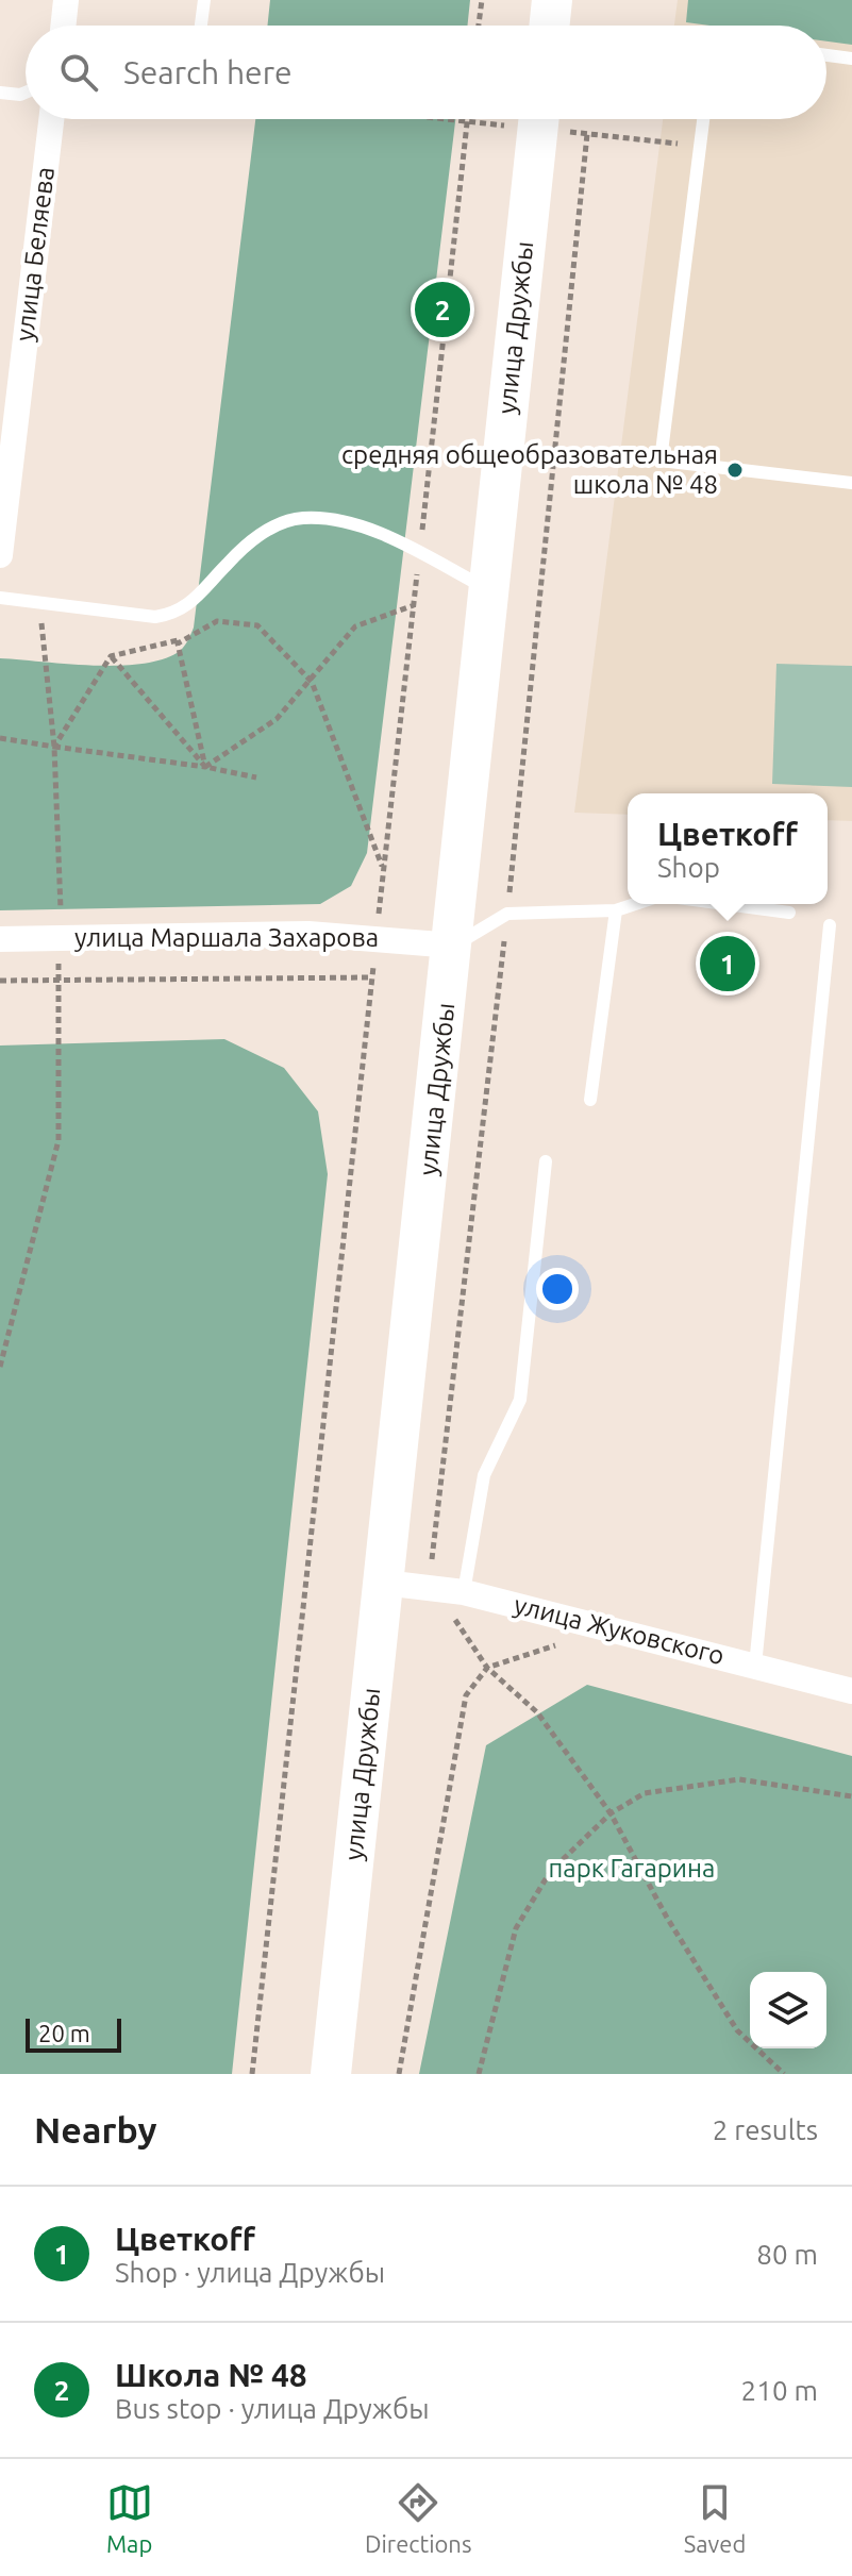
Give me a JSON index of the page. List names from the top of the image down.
{
  "streets": {
    "main road": ["улица Дружбы"],
    "street": ["улица Беляева", "улица Маршала Захарова", "улица Жуковского"]
  },
  "crossings": [
    ["улица Дружбы", "улица Маршала Захарова"],
    ["улица Дружбы", "улица Жуковского"]
  ],
  "parks": ["парк Гагарина"],
  "places": ["средняя общеобразовательная школа № 48"],
  "scale_bar": "20 m",
  "page": {
    "search": "Search here",
    "pins": ["2", "1"],
    "popup": ["Цветкоff", "Shop"],
    "scale": "20 m",
    "heading": ["Nearby", "2 results"],
    "list": [
      {
        "mark": "1",
        "name": "Цветкоff",
        "note": "Shop · улица Дружбы",
        "value": "80 m"
      },
      {
        "mark": "2",
        "name": "Школа № 48",
        "note": "Bus stop · улица Дружбы",
        "value": "210 m"
      }
    ],
    "nav": ["Map", "Directions", "Saved"]
  }
}
